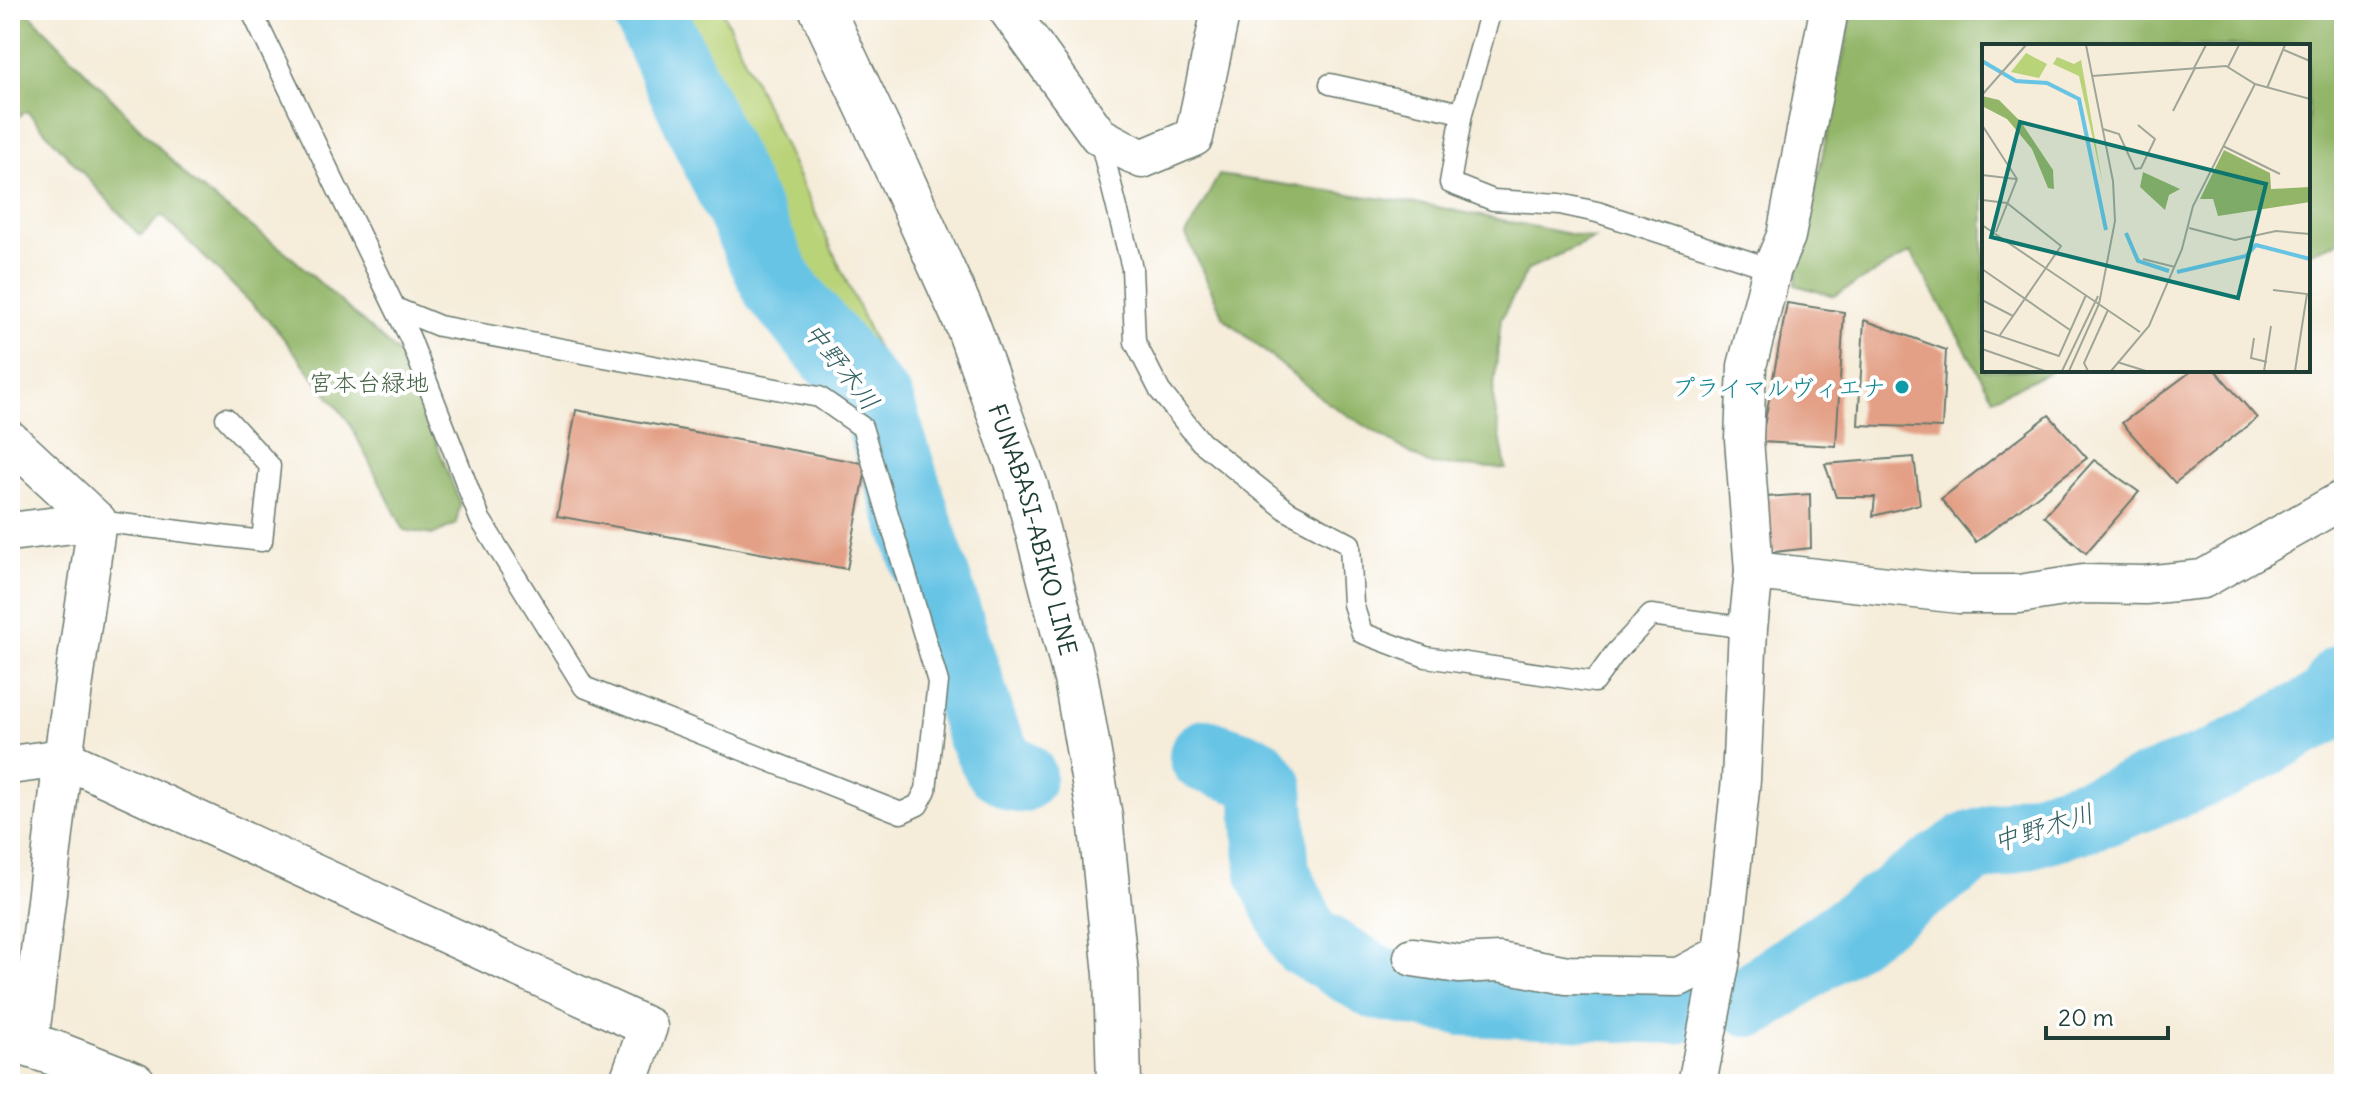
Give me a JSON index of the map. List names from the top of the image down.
{
  "streets": {
    "main road": ["FUNABASI-ABIKO LINE"]
  },
  "water": ["中野木川"],
  "parks": ["宮本台緑地"],
  "places": ["プライマルヴィエナ"],
  "scale_bar": "20 m"
}
